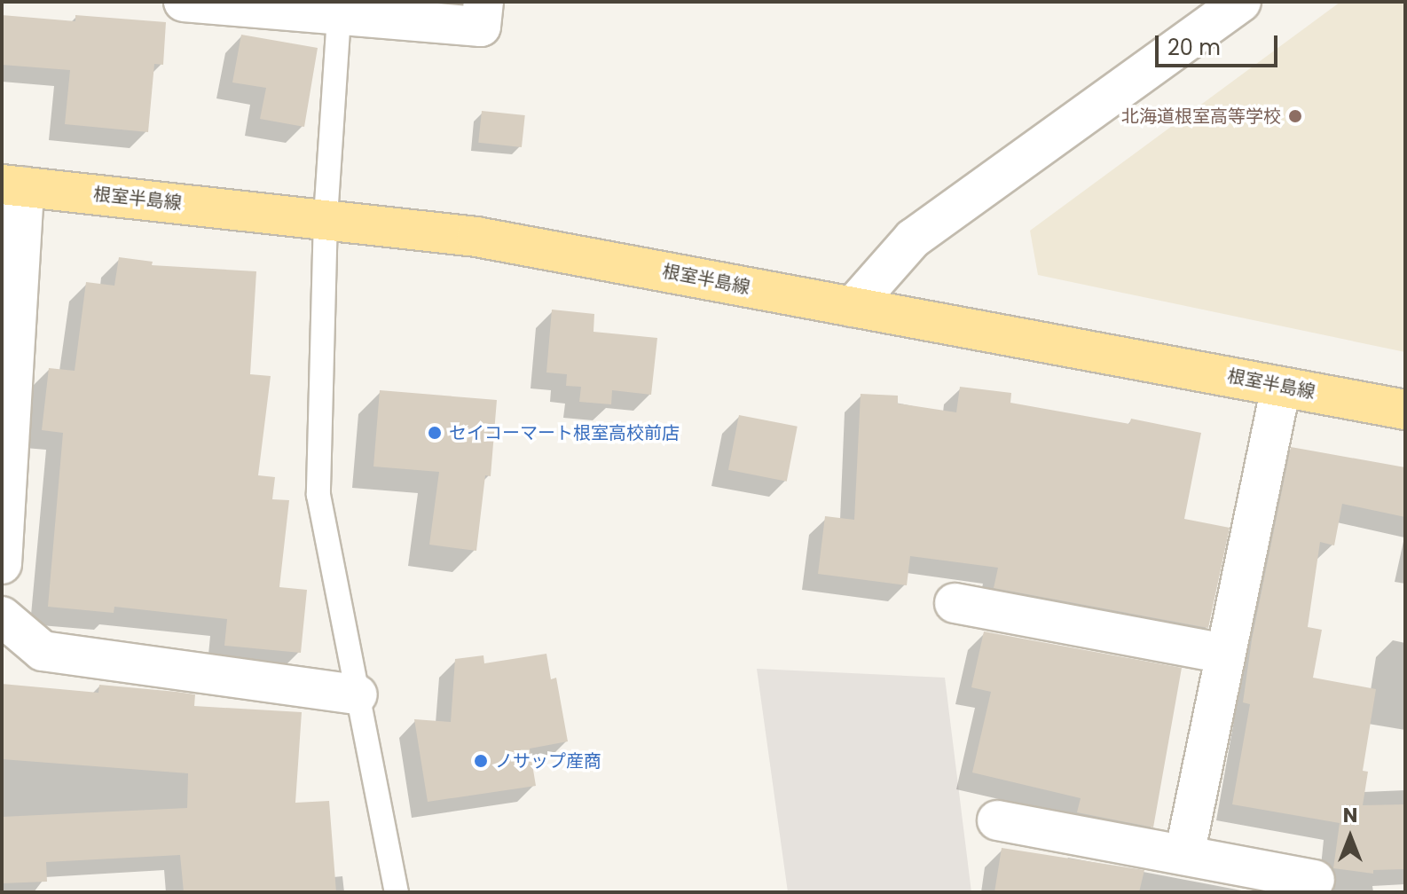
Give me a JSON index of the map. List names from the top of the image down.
{
  "streets": {
    "main road": ["根室半島線"]
  },
  "places": ["北海道根室高等学校", "セイコーマート根室高校前店", "ノサップ産商"],
  "scale_bar": "20 m",
  "north": "top"
}
